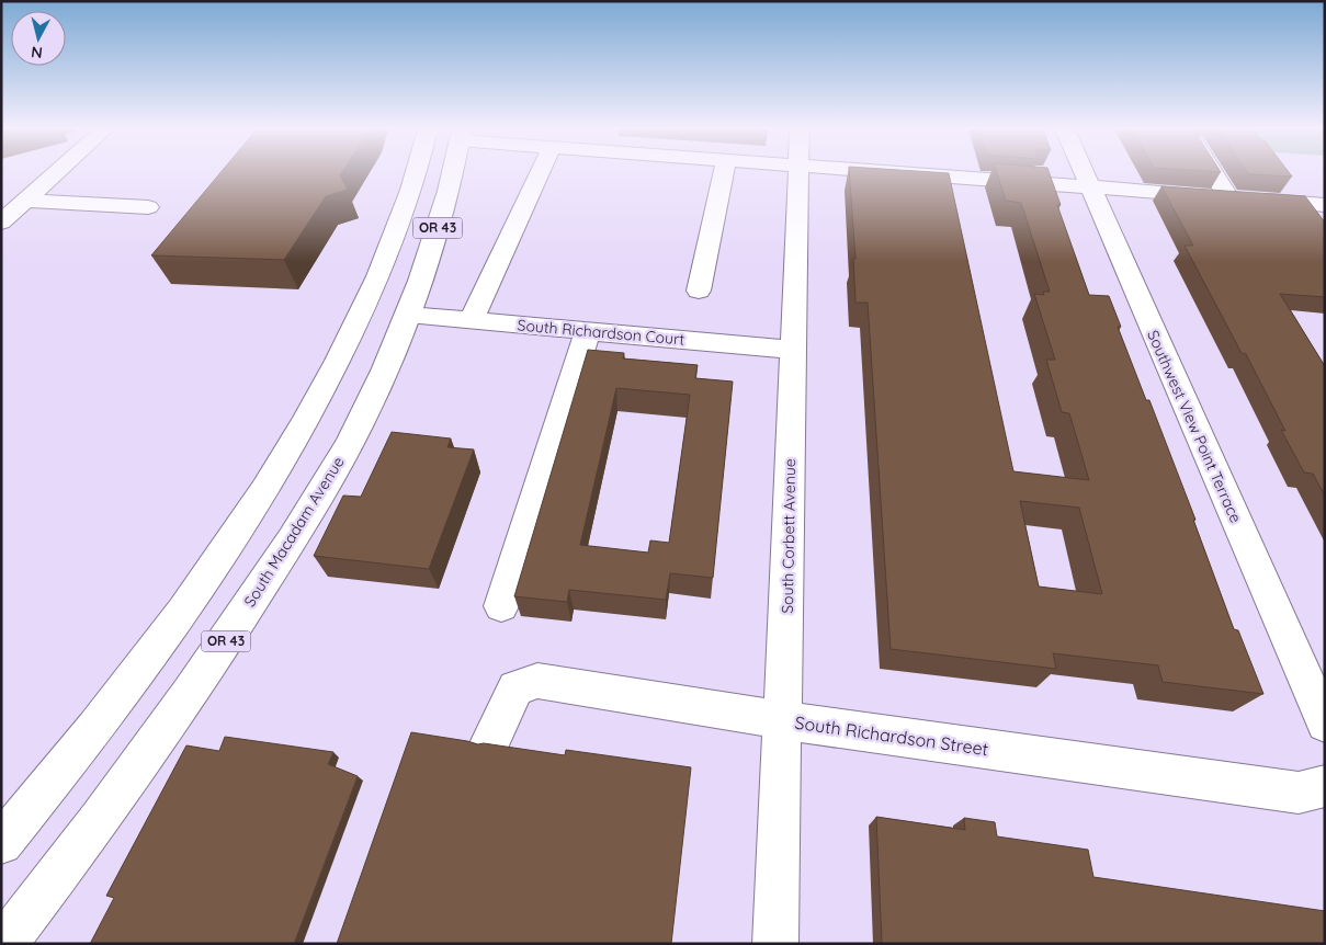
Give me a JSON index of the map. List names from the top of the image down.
{
  "streets": {
    "street": [
      "OR 43",
      "South Richardson Court",
      "Southwest View Point Terrace",
      "South Macadam Avenue",
      "South Corbett Avenue",
      "South Richardson Street"
    ]
  },
  "crossings": [
    ["South Richardson Court", "South Macadam Avenue"],
    ["South Richardson Court", "South Corbett Avenue"],
    ["South Corbett Avenue", "South Richardson Street"]
  ],
  "north": "bottom"
}
